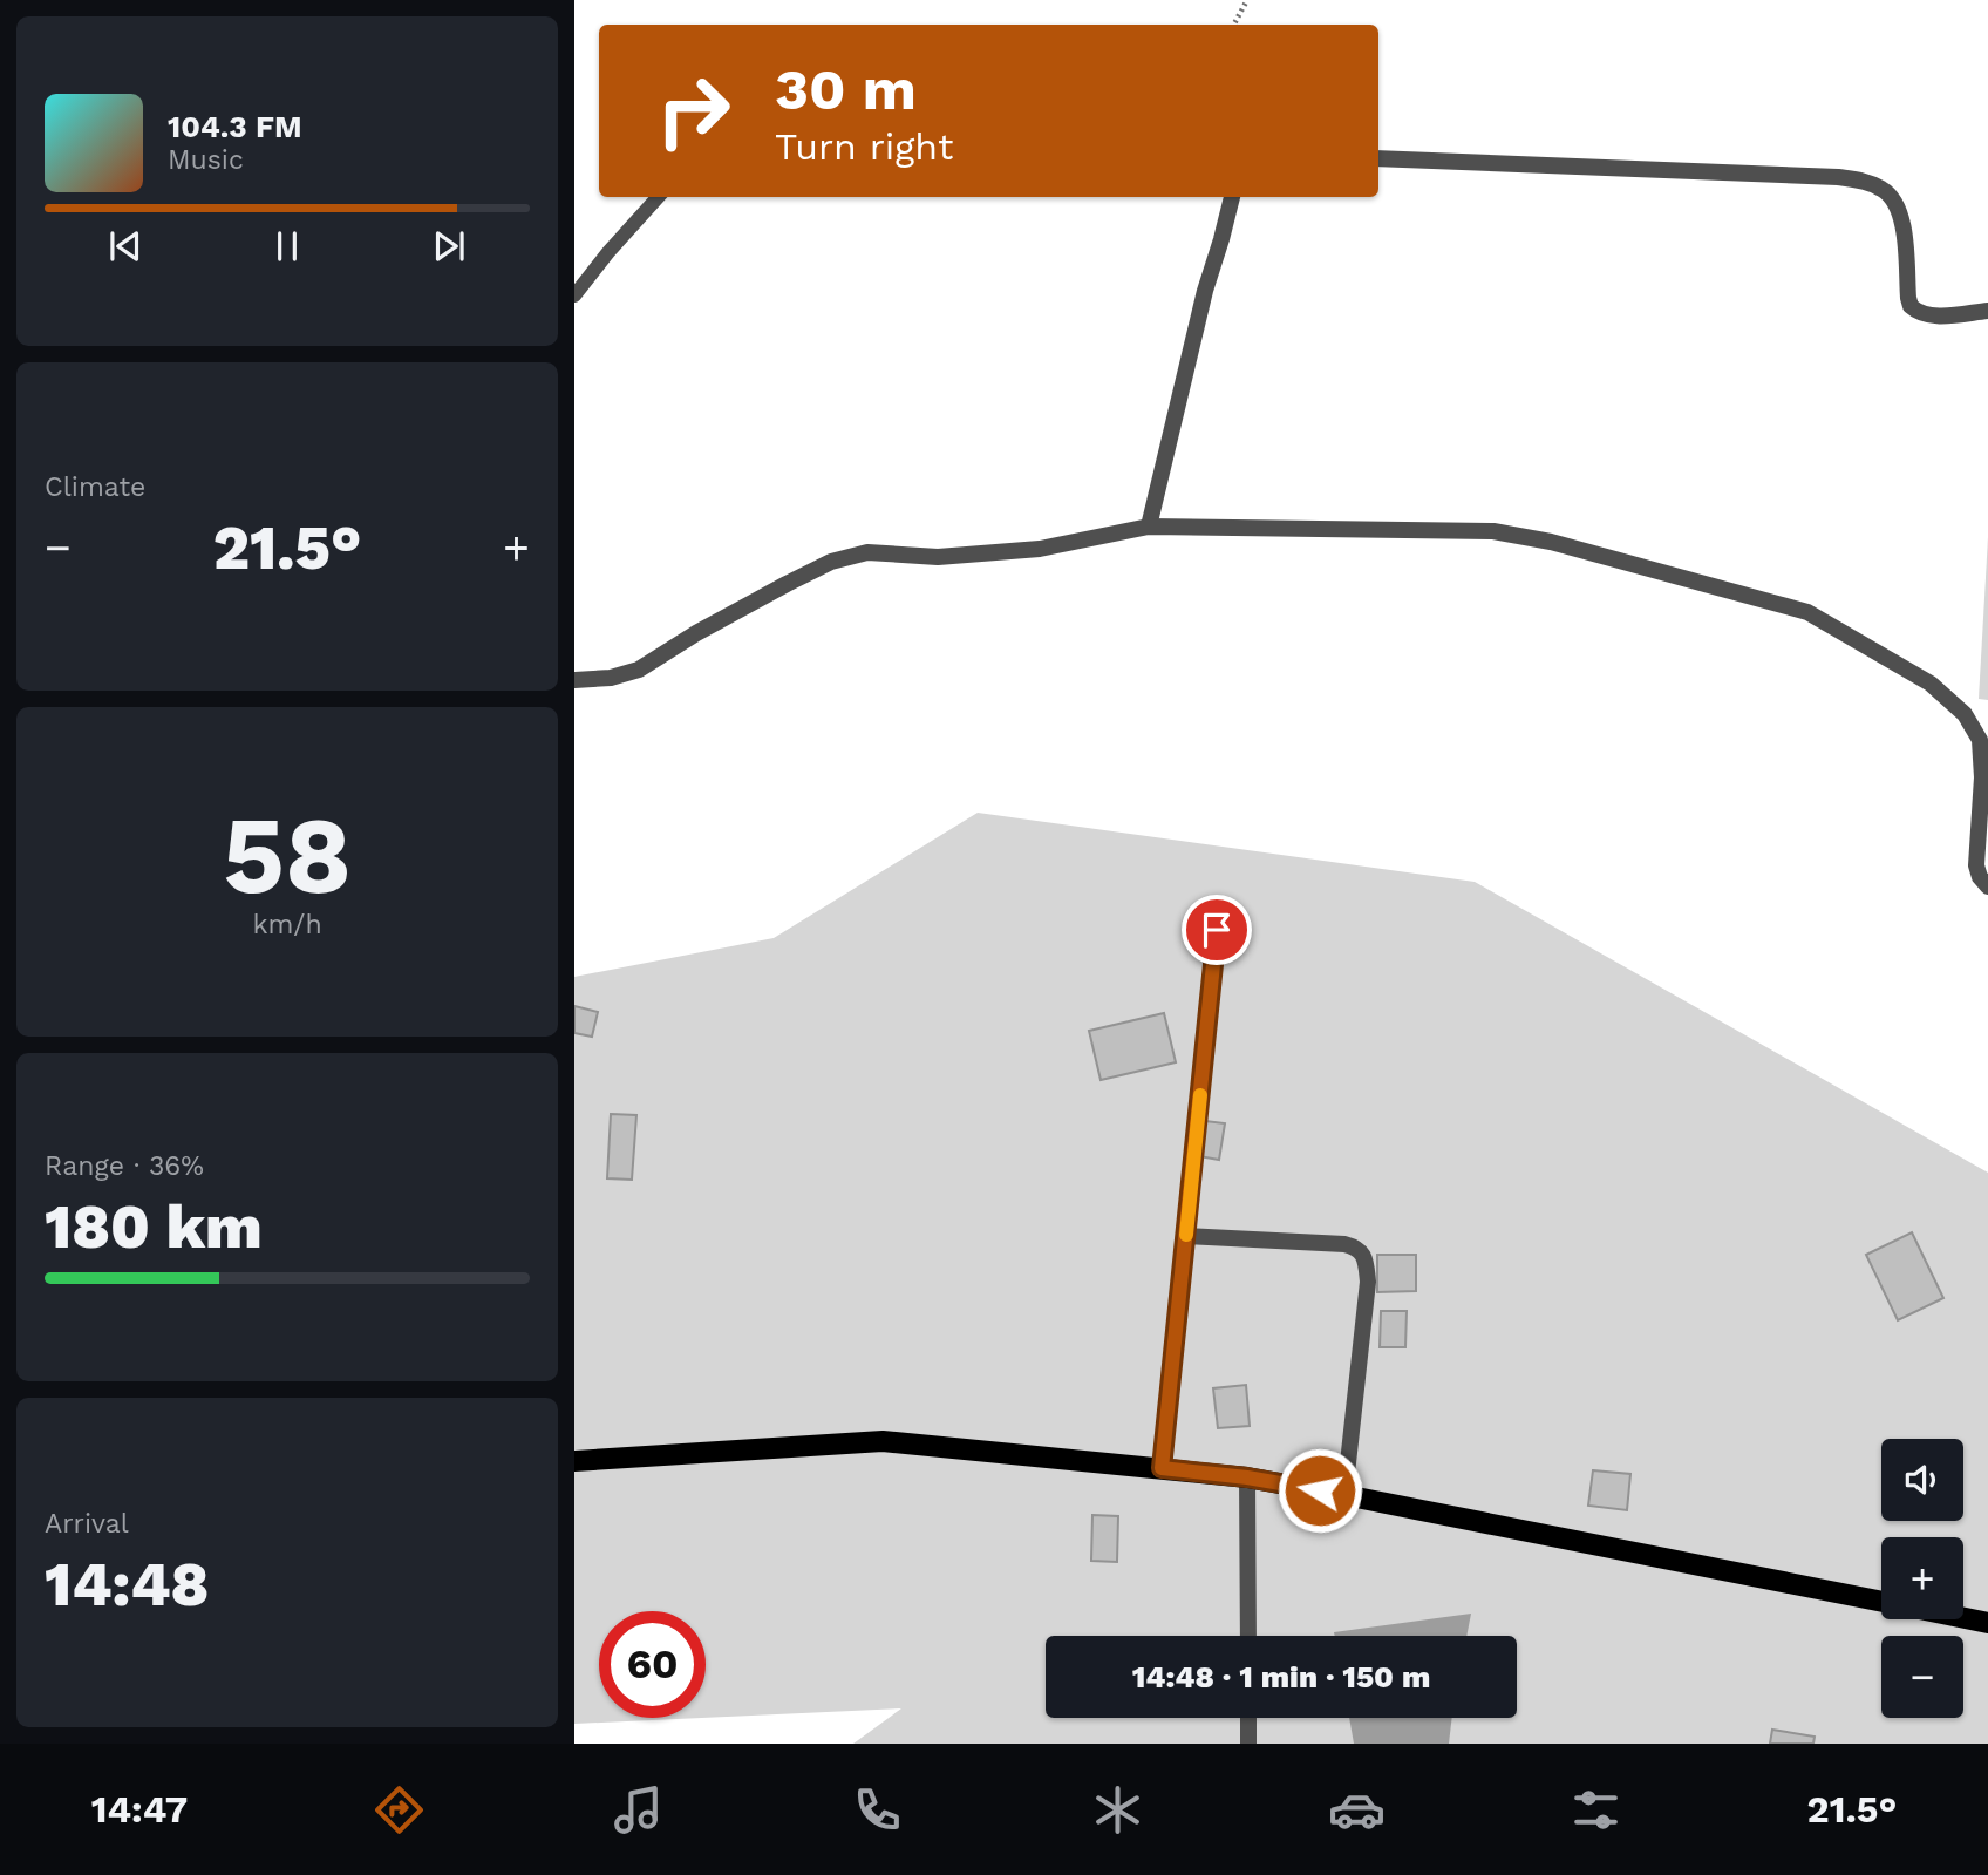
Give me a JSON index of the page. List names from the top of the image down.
{
  "page": {
    "turn": ["30 m", "Turn right"],
    "song": ["104.3 FM", "Music"],
    "tile": [
      "Climate",
      ["58", "km/h"],
      ["Range · 36%", "180 km"],
      ["Arrival", "14:48"]
    ],
    "heat": ["−", "21.5°", "+"],
    "map_buttons": ["+", "−"],
    "limit": "60",
    "trip": "14:48 · 1 min · 150 m",
    "tabs": ["14:47", "21.5°"]
  }
}
